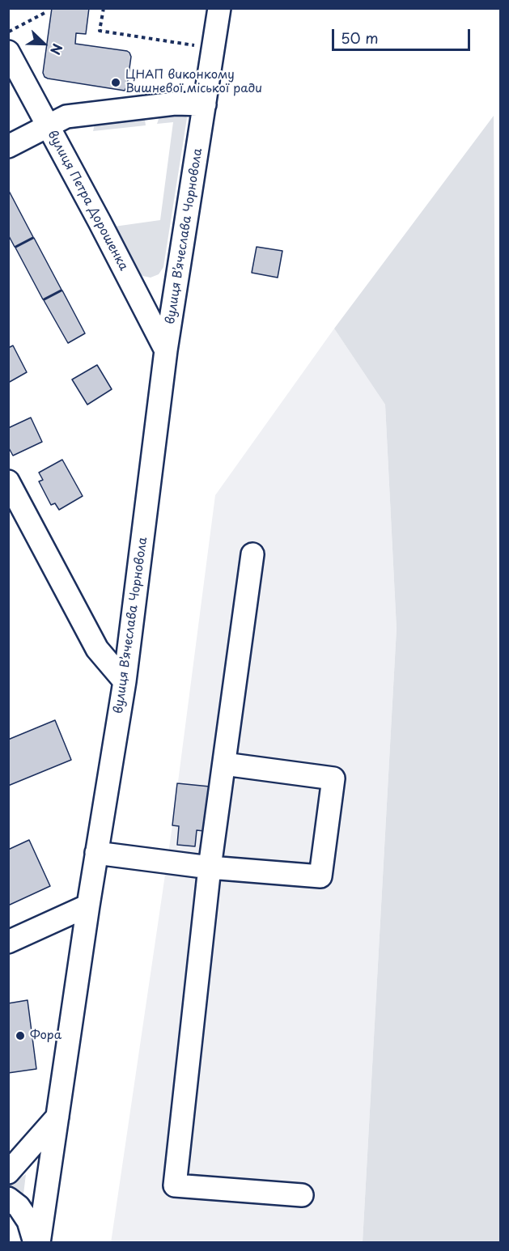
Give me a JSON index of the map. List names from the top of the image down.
{
  "streets": {
    "street": ["вулиця Петра Дорошенка", "вулиця Вʼячеслава Чорновола"]
  },
  "crossings": [
    ["вулиця Петра Дорошенка", "вулиця Вʼячеслава Чорновола"]
  ],
  "places": ["ЦНАП виконкому Вишневої міської ради", "Фора"],
  "scale_bar": "50 m",
  "north": "bottom right"
}
